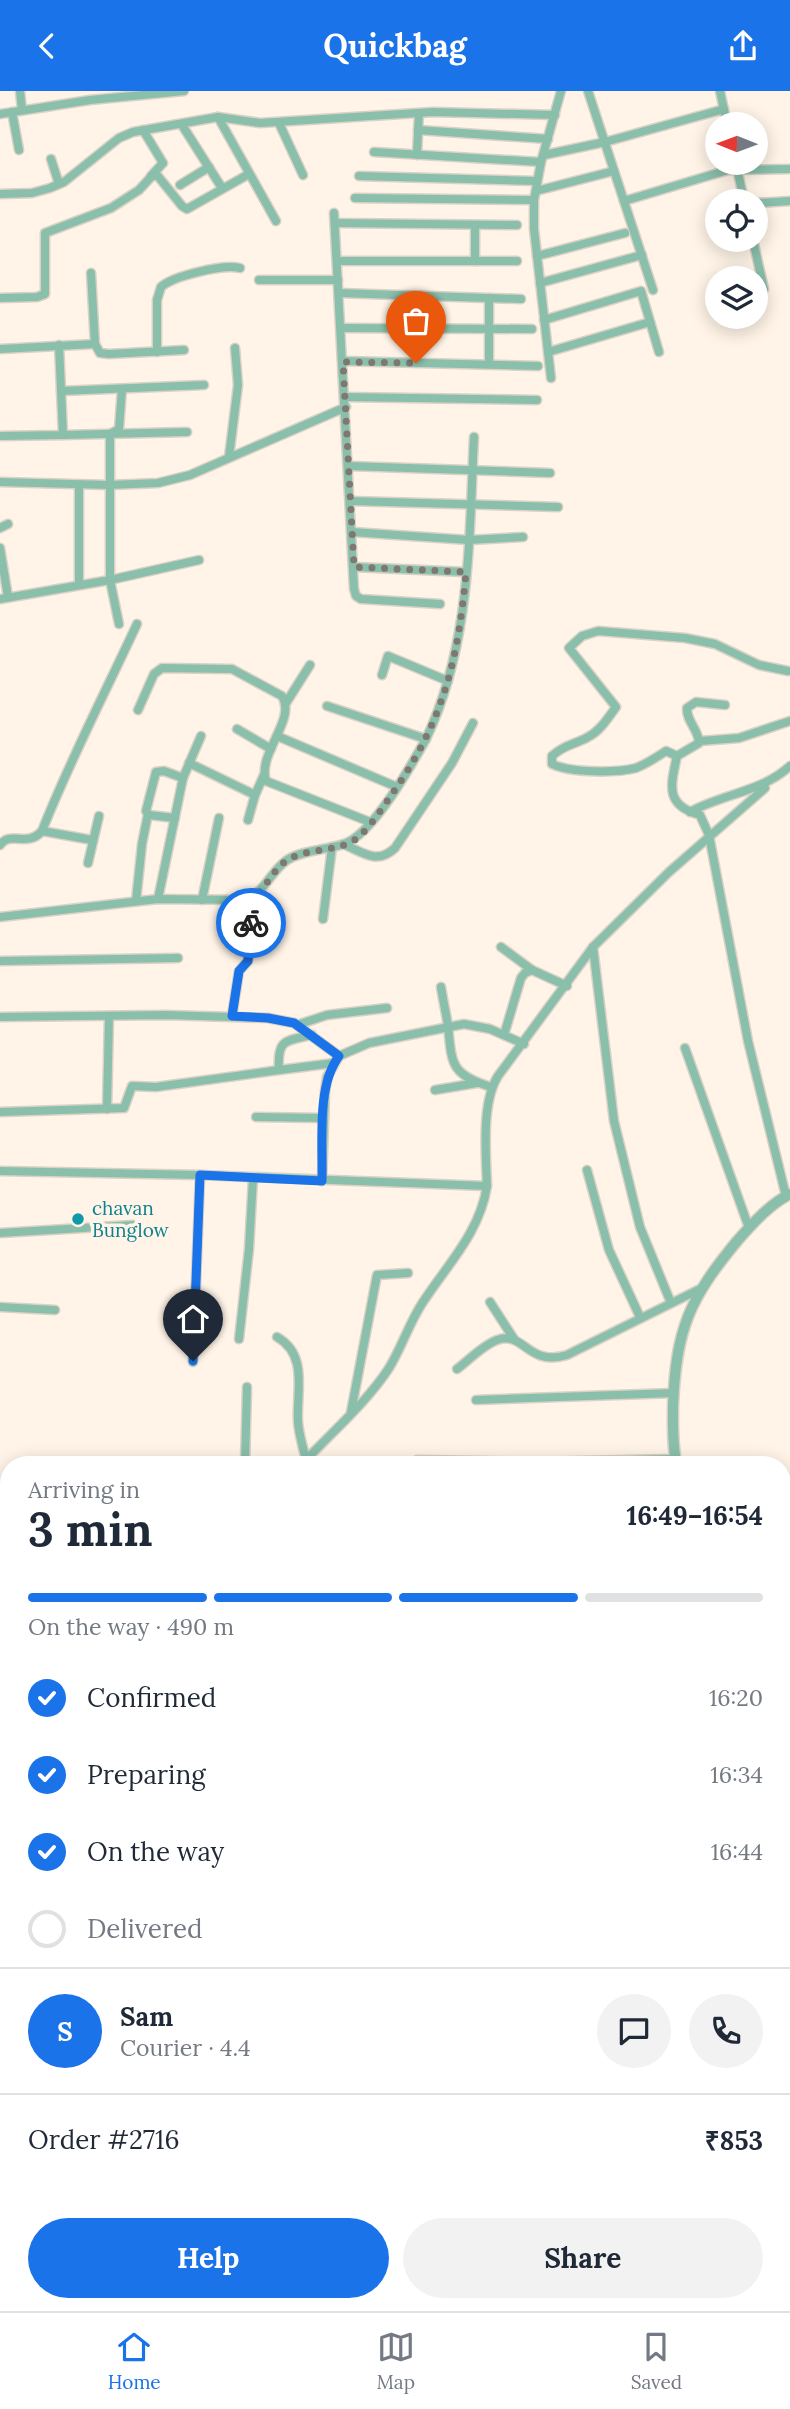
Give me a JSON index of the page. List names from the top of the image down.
{
  "places": ["chavan Bunglow"],
  "north": "left",
  "page": {
    "header": "Quickbag",
    "heading": ["3 min", "Arriving in", "16:49–16:54"],
    "panel": [
      "Sam",
      "Courier · 4.4",
      "Order #2716",
      "₹853"
    ],
    "bar": "On the way · 490 m",
    "list": [
      ["Confirmed", "16:20"],
      ["Preparing", "16:34"],
      ["On the way", "16:44"],
      "Delivered"
    ],
    "round": "S",
    "buttons": ["Help", "Share"],
    "tabs": ["Home", "Map", "Saved"]
  }
}
